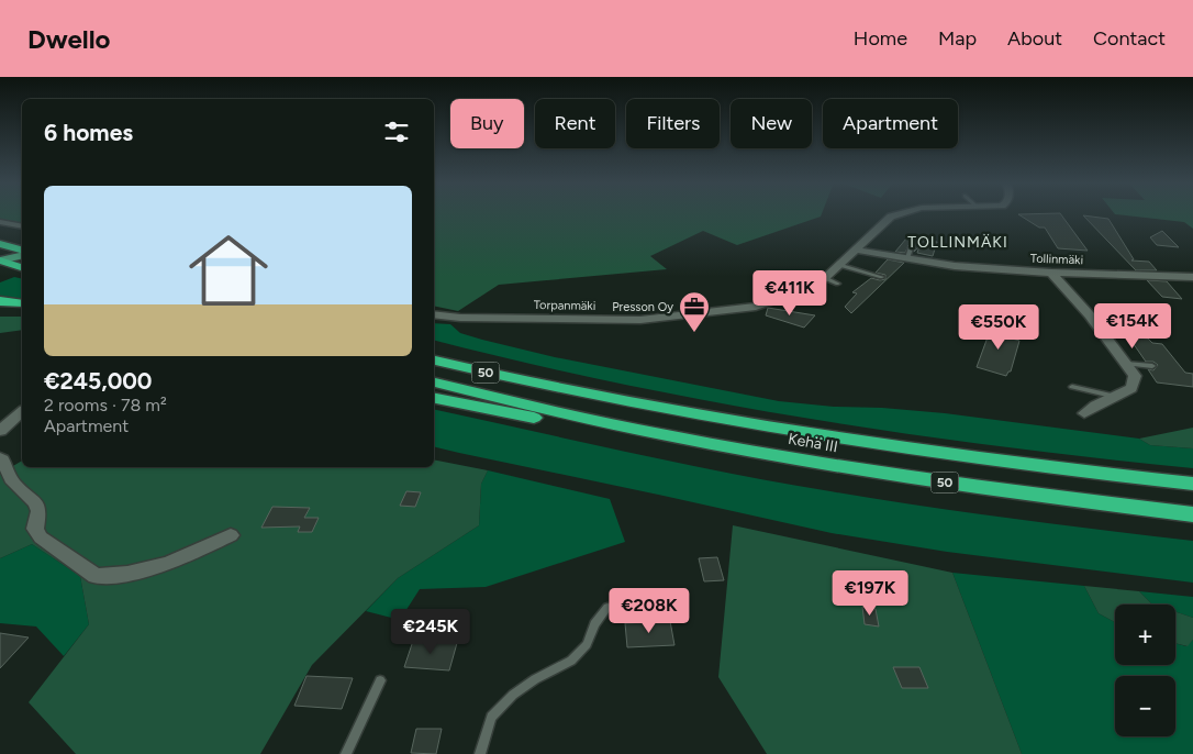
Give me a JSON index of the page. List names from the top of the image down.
{
  "streets": {
    "highway": ["50", "Kehä III"],
    "street": ["Tollinmäki", "Torpanmäki"]
  },
  "crossings": [
    ["Tollinmäki", "Torpanmäki"]
  ],
  "districts": ["TOLLINMÄKI"],
  "places": {
    "office": ["Presson Oy"]
  },
  "page": {
    "header": "Dwello",
    "nav": [
      "Home",
      "Map",
      "About",
      "Contact"
    ],
    "chip": [
      "Buy",
      "Rent",
      "Filters",
      "New",
      "Apartment"
    ],
    "heading": "6 homes",
    "list": [
      {
        "name": "€245,000",
        "note": "2 rooms · 78 m² · Apartment"
      }
    ],
    "price": [
      "€411K",
      "€154K",
      "€550K",
      "€197K",
      "€208K",
      "€245K"
    ],
    "map_buttons": ["+", "−"]
  }
}
